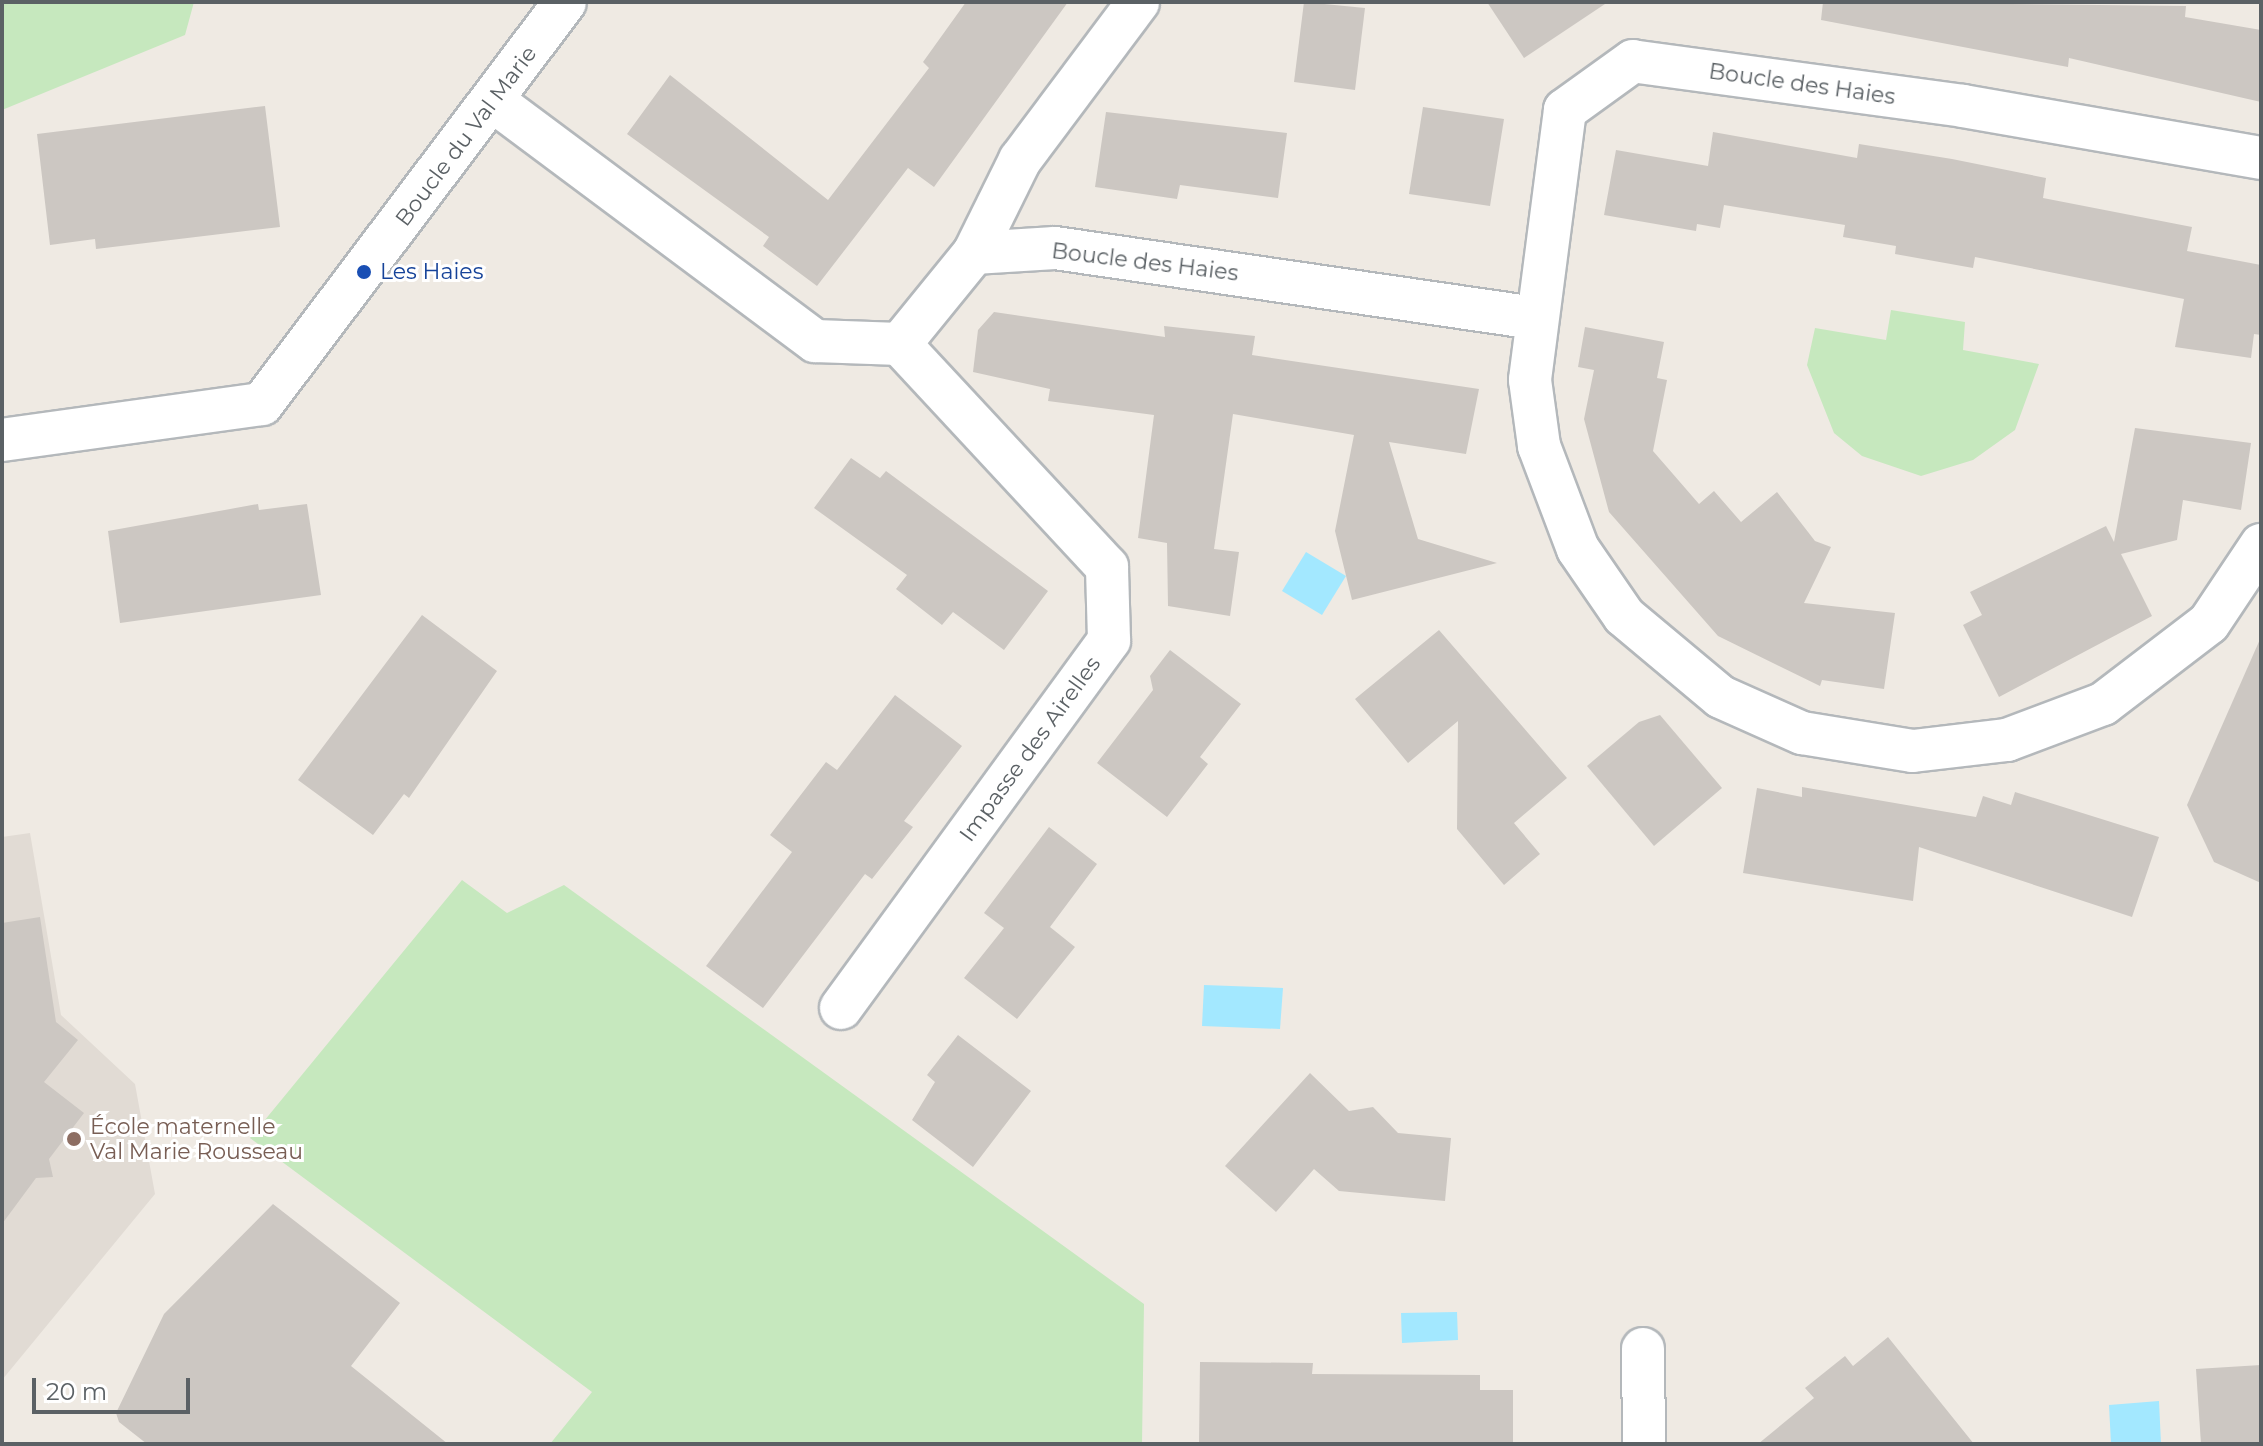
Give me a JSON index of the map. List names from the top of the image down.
{
  "streets": {
    "street": ["Boucle des Haies", "Boucle du Val Marie", "Impasse des Airelles"]
  },
  "places": ["Les Haies", "École maternelle Val Marie Rousseau"],
  "scale_bar": "20 m"
}
